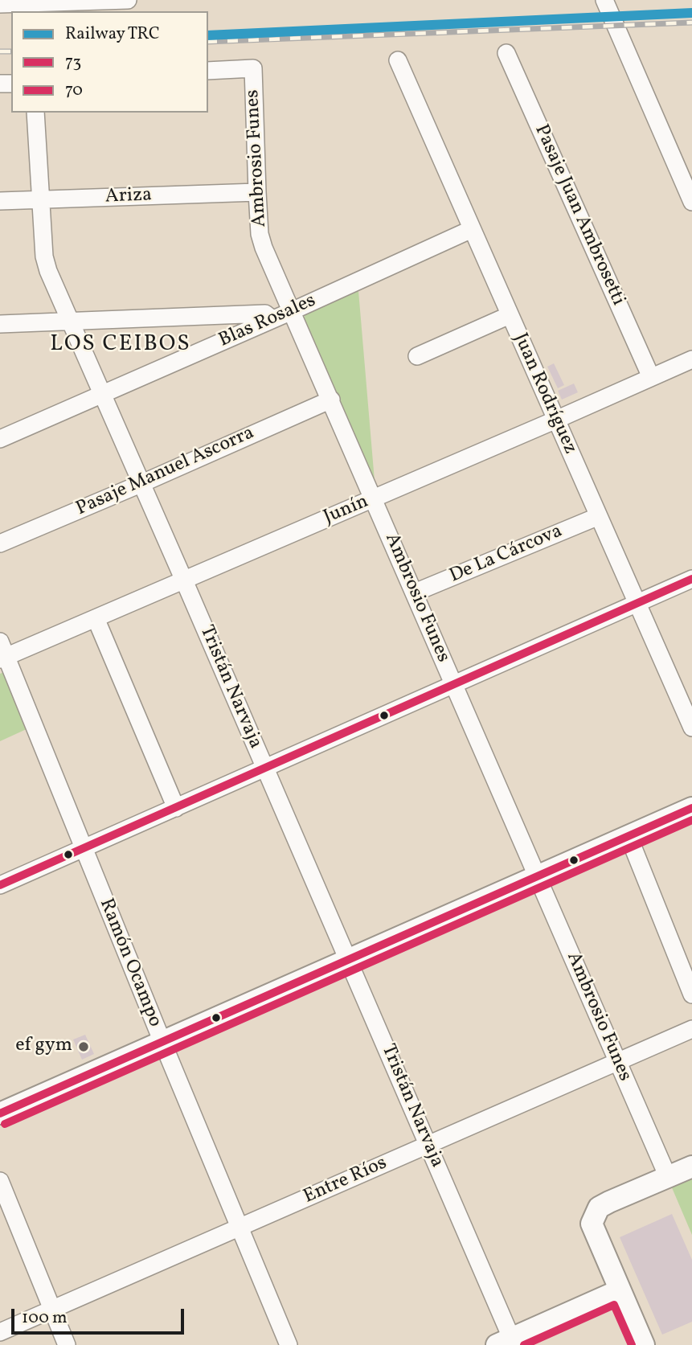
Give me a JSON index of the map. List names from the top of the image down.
{
  "streets": {
    "street": [
      "Ambrosio Funes",
      "Ariza",
      "Pasaje Juan Ambrosetti",
      "Blas Rosales",
      "Juan Rodríguez",
      "Pasaje Manuel Ascorra",
      "Junín",
      "De La Cárcova",
      "Tristán Narvaja",
      "Ramón Ocampo",
      "Entre Ríos"
    ]
  },
  "crossings": [
    ["Ambrosio Funes", "Ariza"],
    ["Ambrosio Funes", "Blas Rosales"],
    ["Ambrosio Funes", "Pasaje Manuel Ascorra"],
    ["Ambrosio Funes", "Junín"],
    ["Ambrosio Funes", "De La Cárcova"],
    ["Ambrosio Funes", "Entre Ríos"],
    ["Ariza", "Tristán Narvaja"],
    ["Pasaje Juan Ambrosetti", "Junín"],
    ["Blas Rosales", "Juan Rodríguez"],
    ["Blas Rosales", "Tristán Narvaja"],
    ["Juan Rodríguez", "Junín"],
    ["Juan Rodríguez", "De La Cárcova"],
    ["Pasaje Manuel Ascorra", "Tristán Narvaja"],
    ["Junín", "Tristán Narvaja"],
    ["Junín", "Ramón Ocampo"],
    ["Tristán Narvaja", "Entre Ríos"],
    ["Ramón Ocampo", "Entre Ríos"]
  ],
  "districts": ["LOS CEIBOS"],
  "places": ["ef gym"],
  "lines": ["rail line TRC", "transit line 73", "transit line 70"],
  "legend": ["Railway TRC", "73", "70"],
  "scale_bar": "100 m"
}
